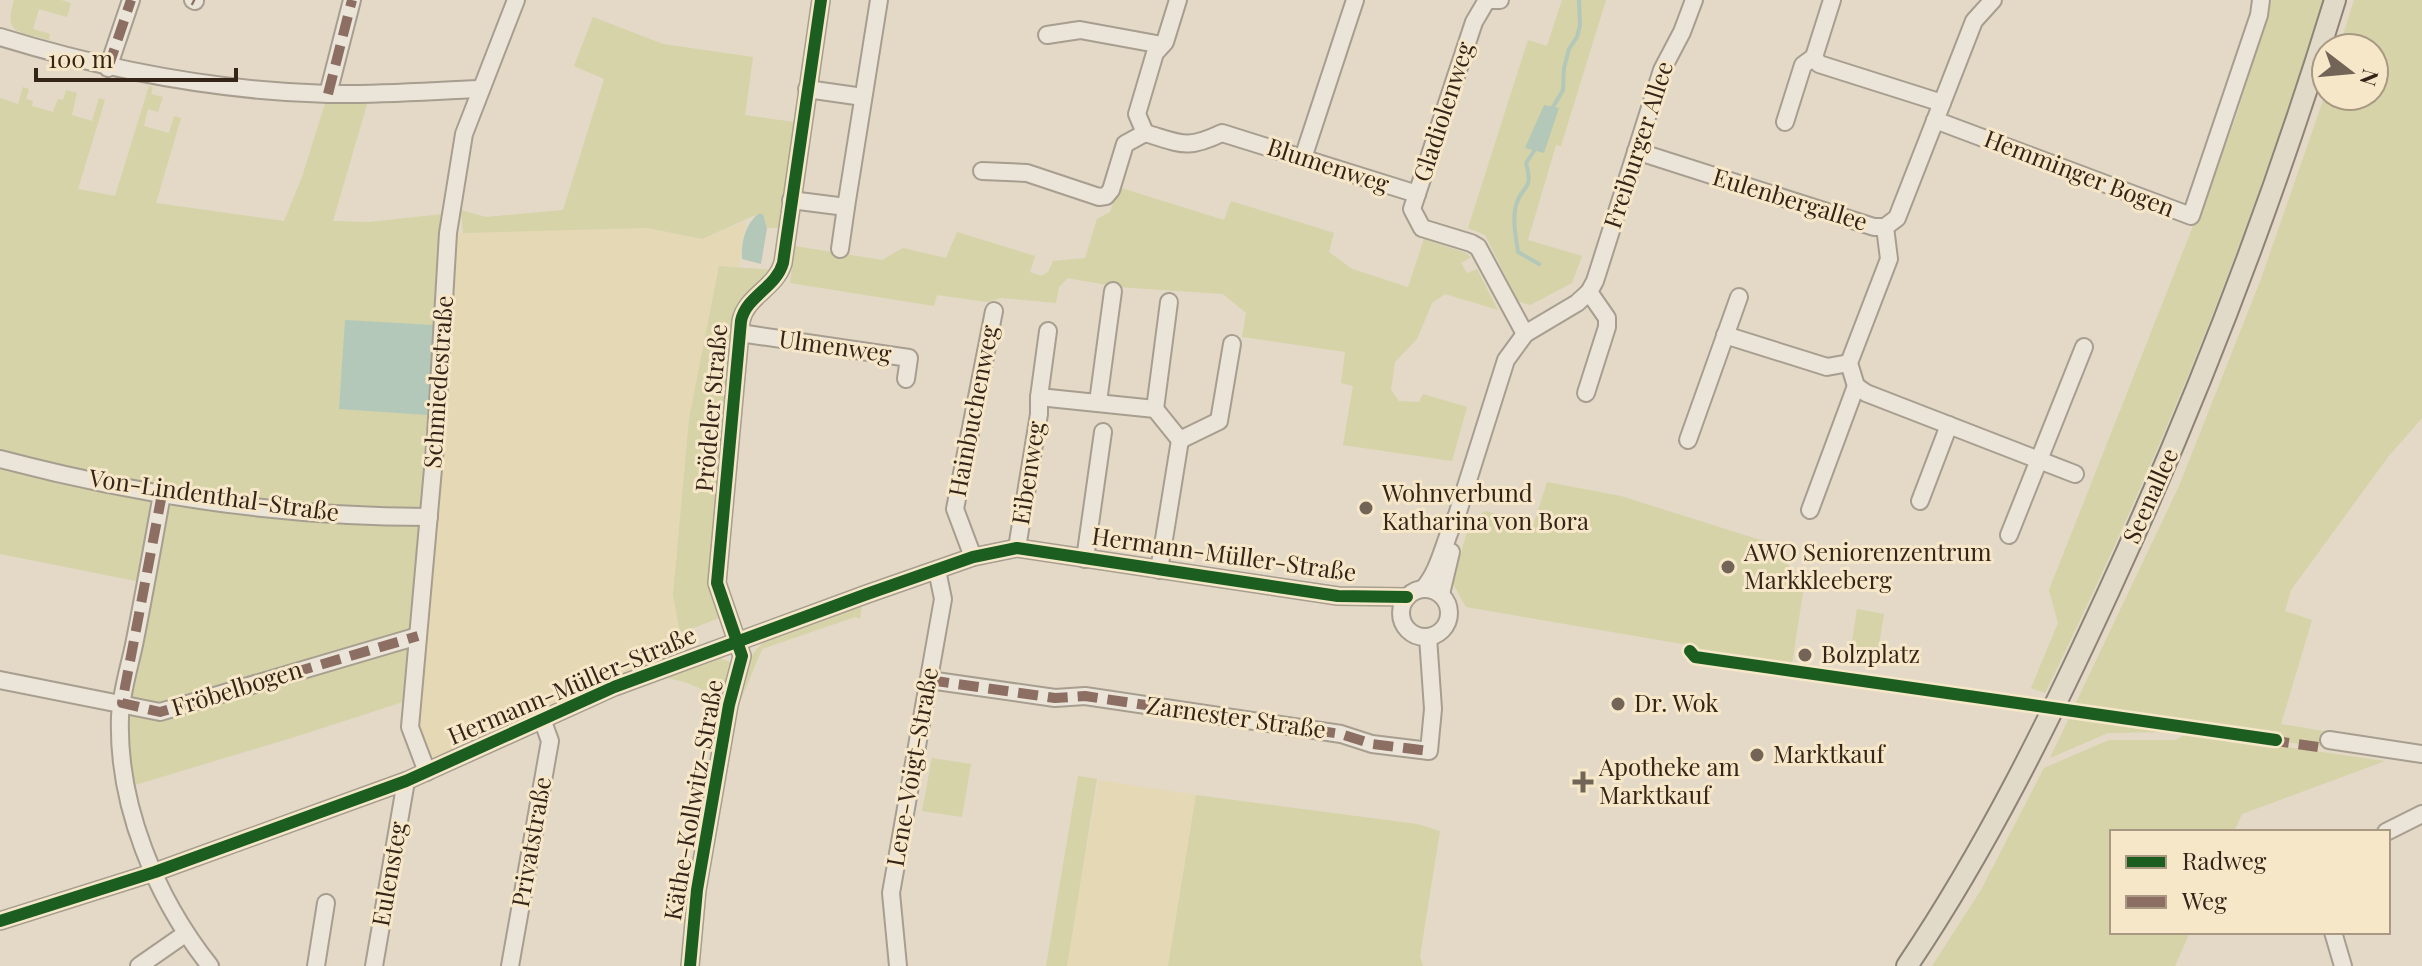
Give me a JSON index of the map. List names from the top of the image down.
{
  "streets": {
    "main road": ["Seenallee"],
    "street": [
      "Gladiolenweg",
      "Freiburger Allee",
      "Blumenweg",
      "Hemminger Bogen",
      "Eulenbergallee",
      "Ulmenweg",
      "Schmiedestraße",
      "Prödeler Straße",
      "Hainbuchenweg",
      "Eibenweg",
      "Von-Lindenthal-Straße",
      "Hermann-Müller-Straße",
      "Fröbelbogen",
      "Zarnester Straße",
      "Lene-Voigt-Straße",
      "Käthe-Kollwitz-Straße",
      "Privatstraße",
      "Eulensteg"
    ]
  },
  "crossings": [
    ["Gladiolenweg", "Blumenweg"],
    ["Freiburger Allee", "Eulenbergallee"],
    ["Hemminger Bogen", "Eulenbergallee"],
    ["Ulmenweg", "Prödeler Straße"],
    ["Schmiedestraße", "Von-Lindenthal-Straße"],
    ["Schmiedestraße", "Hermann-Müller-Straße"],
    ["Schmiedestraße", "Fröbelbogen"],
    ["Prödeler Straße", "Hermann-Müller-Straße"],
    ["Prödeler Straße", "Käthe-Kollwitz-Straße"],
    ["Hainbuchenweg", "Hermann-Müller-Straße"],
    ["Eibenweg", "Hermann-Müller-Straße"],
    ["Hermann-Müller-Straße", "Zarnester Straße"],
    ["Hermann-Müller-Straße", "Lene-Voigt-Straße"],
    ["Hermann-Müller-Straße", "Käthe-Kollwitz-Straße"],
    ["Hermann-Müller-Straße", "Privatstraße"],
    ["Hermann-Müller-Straße", "Eulensteg"],
    ["Zarnester Straße", "Lene-Voigt-Straße"]
  ],
  "places": {
    "other": [
      "Wohnverbund Katharina von Bora",
      "AWO Seniorenzentrum Markkleeberg",
      "Bolzplatz",
      "Dr. Wok",
      "Marktkauf"
    ],
    "health": ["Apotheke am Marktkauf"]
  },
  "legend": ["Radweg", "Weg"],
  "scale_bar": "100 m",
  "north": "right"
}
